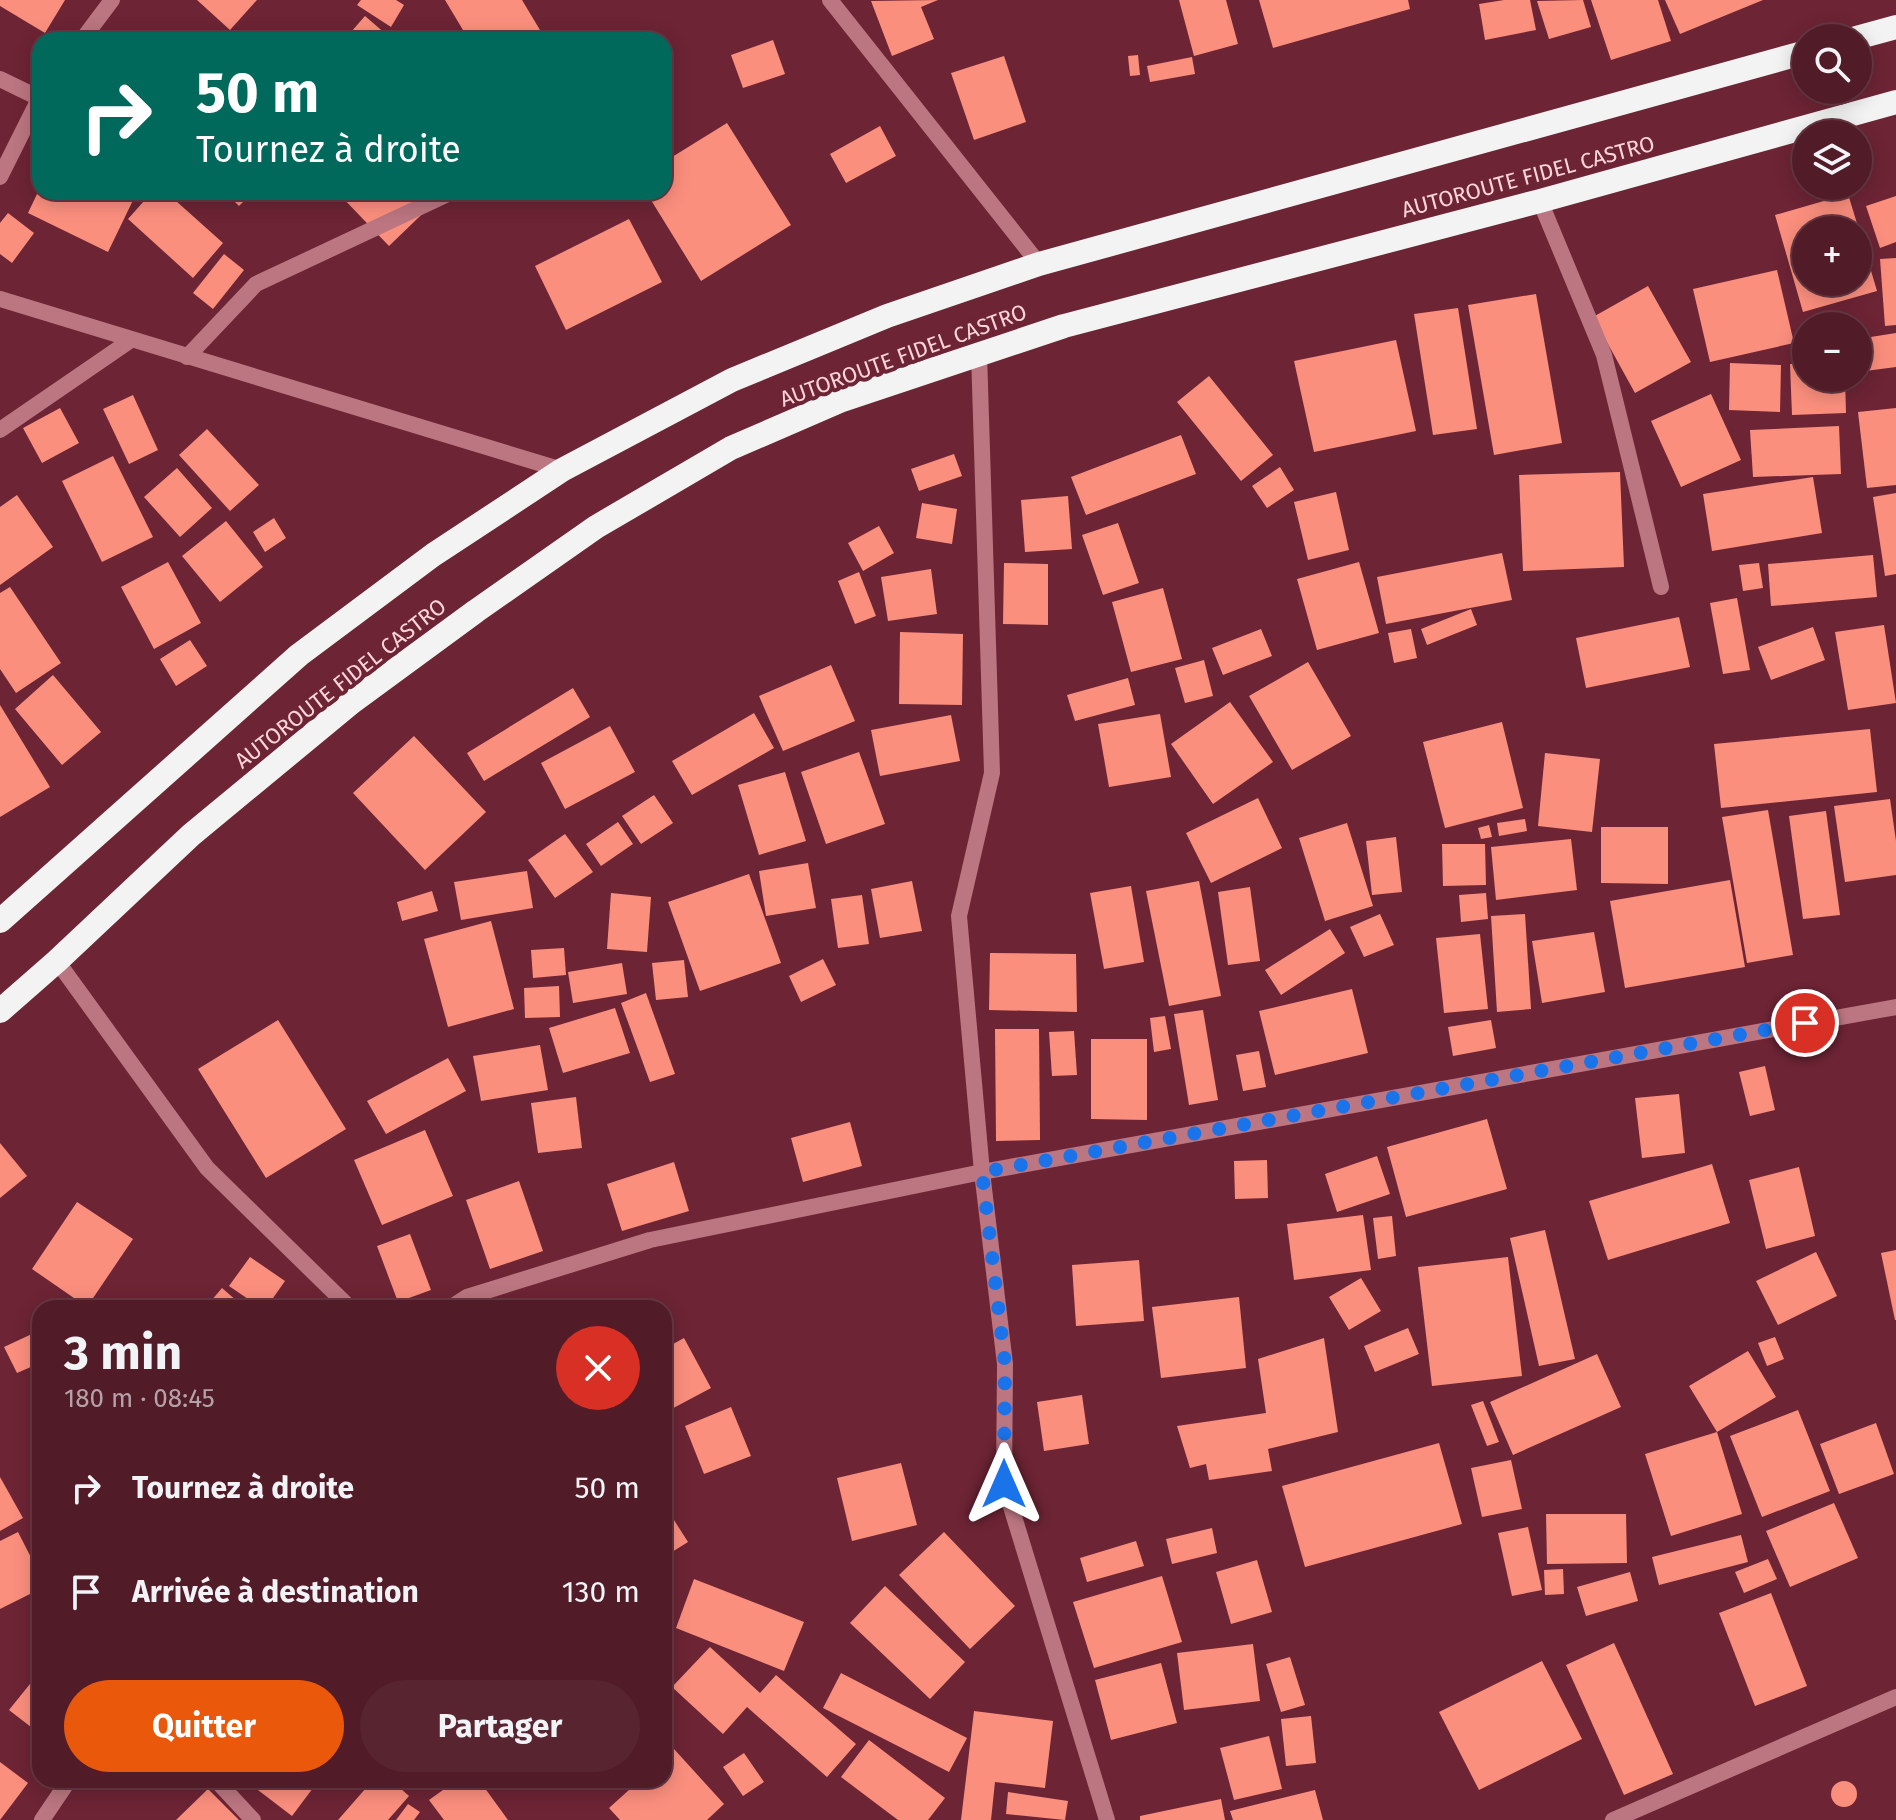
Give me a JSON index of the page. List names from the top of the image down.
{
  "streets": {
    "highway": ["AUTOROUTE FIDEL CASTRO"]
  },
  "page": {
    "map_buttons": ["+", "−"],
    "turn": ["50 m", "Tournez à droite"],
    "heading": ["3 min", "180 m · 08:45"],
    "list": [
      {
        "name": "Tournez à droite",
        "value": "50 m"
      },
      {
        "name": "Arrivée à destination",
        "value": "130 m"
      }
    ],
    "buttons": ["Quitter", "Partager"]
  }
}
